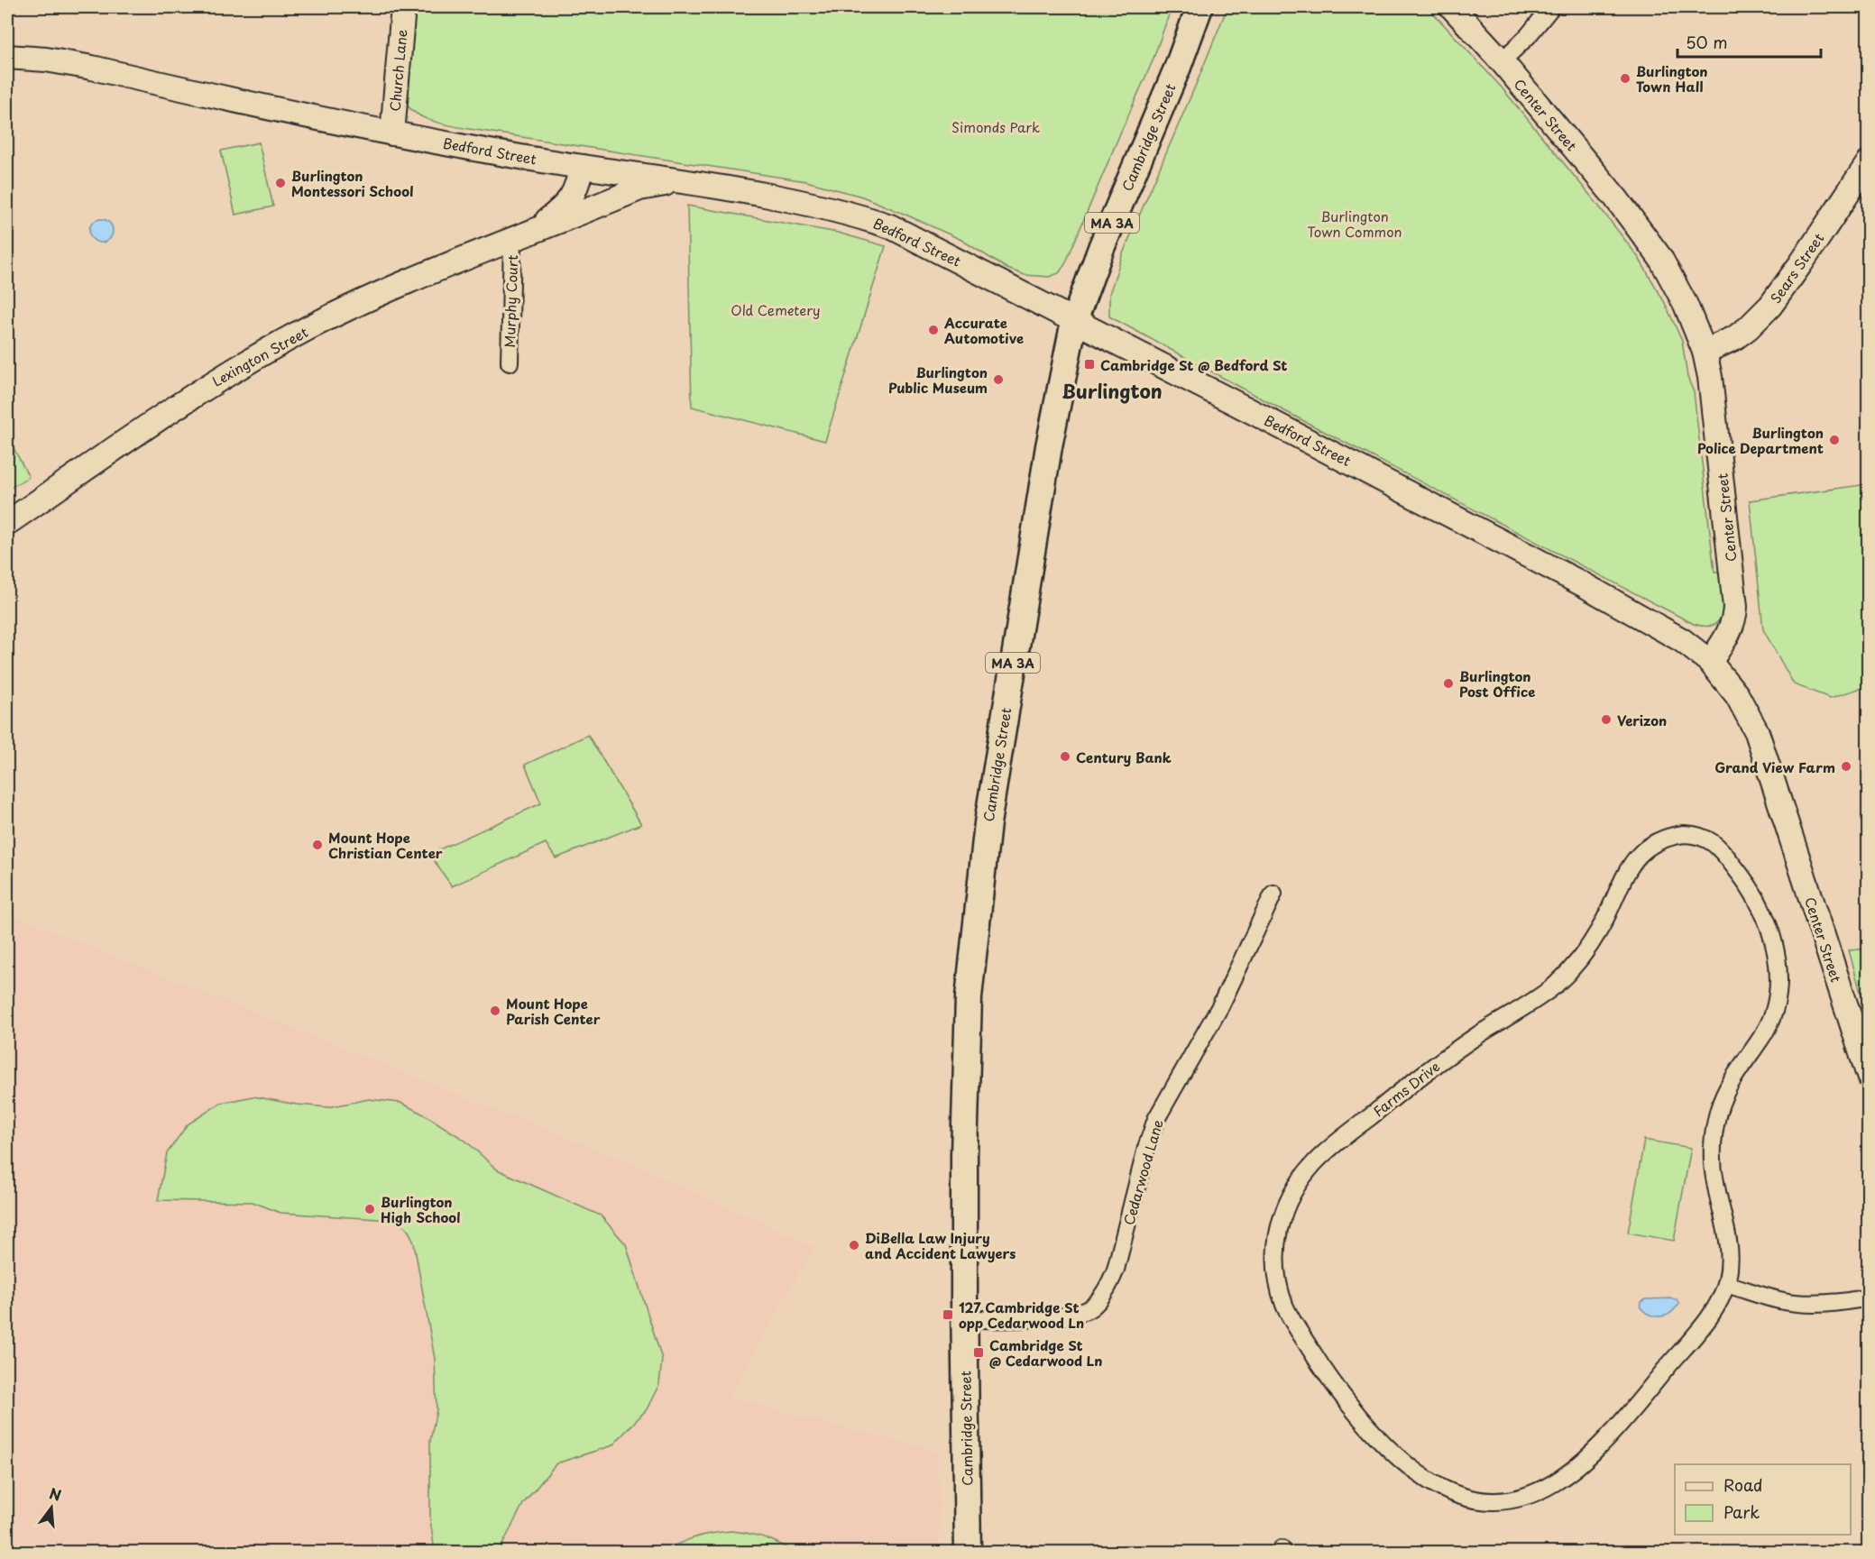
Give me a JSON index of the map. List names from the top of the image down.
{
  "streets": {
    "main road": [
      "Church Lane",
      "Center Street",
      "Cambridge Street",
      "Bedford Street",
      "MA 3A",
      "Sears Street",
      "Lexington Street"
    ],
    "street": ["Murphy Court", "Farms Drive", "Cedarwood Lane"]
  },
  "crossings": [
    ["Church Lane", "Bedford Street"],
    ["Center Street", "Bedford Street"],
    ["Center Street", "Sears Street"],
    ["Cambridge Street", "Bedford Street"],
    ["Cambridge Street", "Cedarwood Lane"],
    ["Bedford Street", "Lexington Street"],
    ["Murphy Court", "Lexington Street"]
  ],
  "districts": ["Burlington"],
  "parks": ["Simonds Park", "Burlington Town Common", "Old Cemetery"],
  "places": {
    "other": [
      "Burlington Town Hall",
      "Burlington Montessori School",
      "Accurate Automotive",
      "Burlington Public Museum",
      "Burlington Police Department",
      "Burlington Post Office",
      "Verizon",
      "Century Bank",
      "Grand View Farm",
      "Mount Hope Christian Center",
      "Mount Hope Parish Center",
      "Burlington High School",
      "DiBella Law Injury and Accident Lawyers"
    ],
    "transit": ["Cambridge St @ Bedford St", "127 Cambridge St opp Cedarwood Ln", "Cambridge St @ Cedarwood Ln"]
  },
  "legend": ["Road", "Park"],
  "scale_bar": "50 m",
  "north": "top"
}
